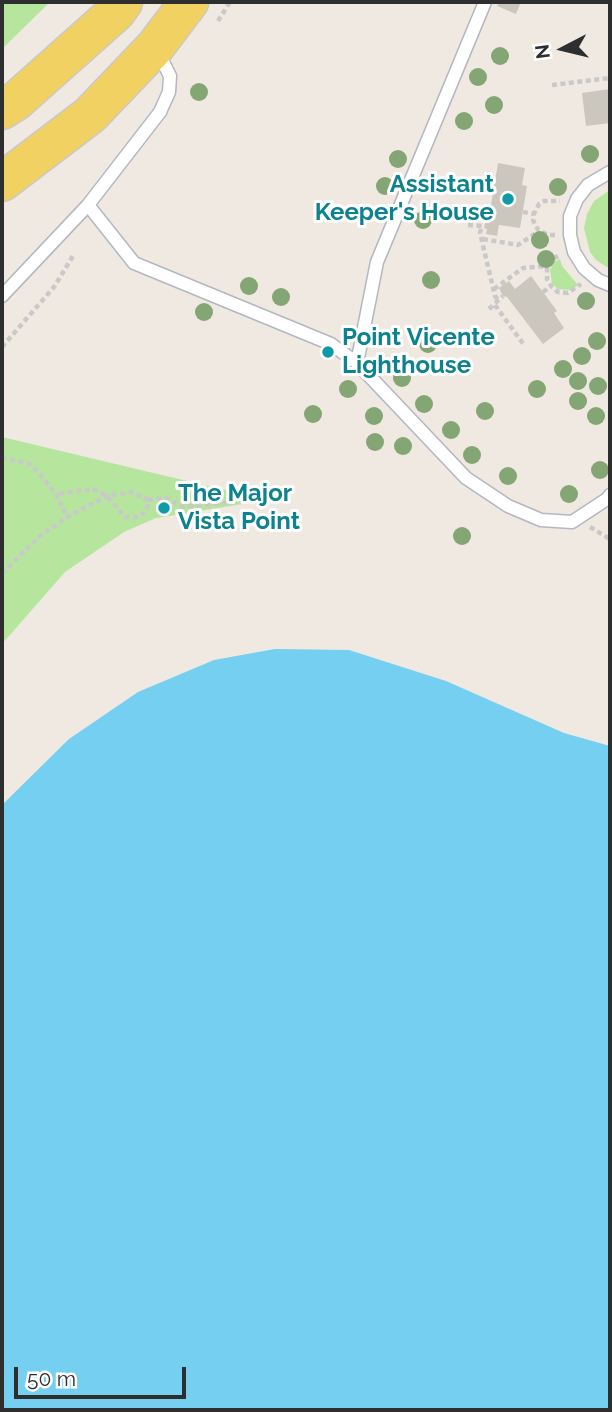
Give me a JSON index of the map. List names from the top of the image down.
{
  "places": ["Assistant Keeper's House", "Point Vicente Lighthouse", "The Major Vista Point"],
  "scale_bar": "50 m",
  "north": "left"
}
